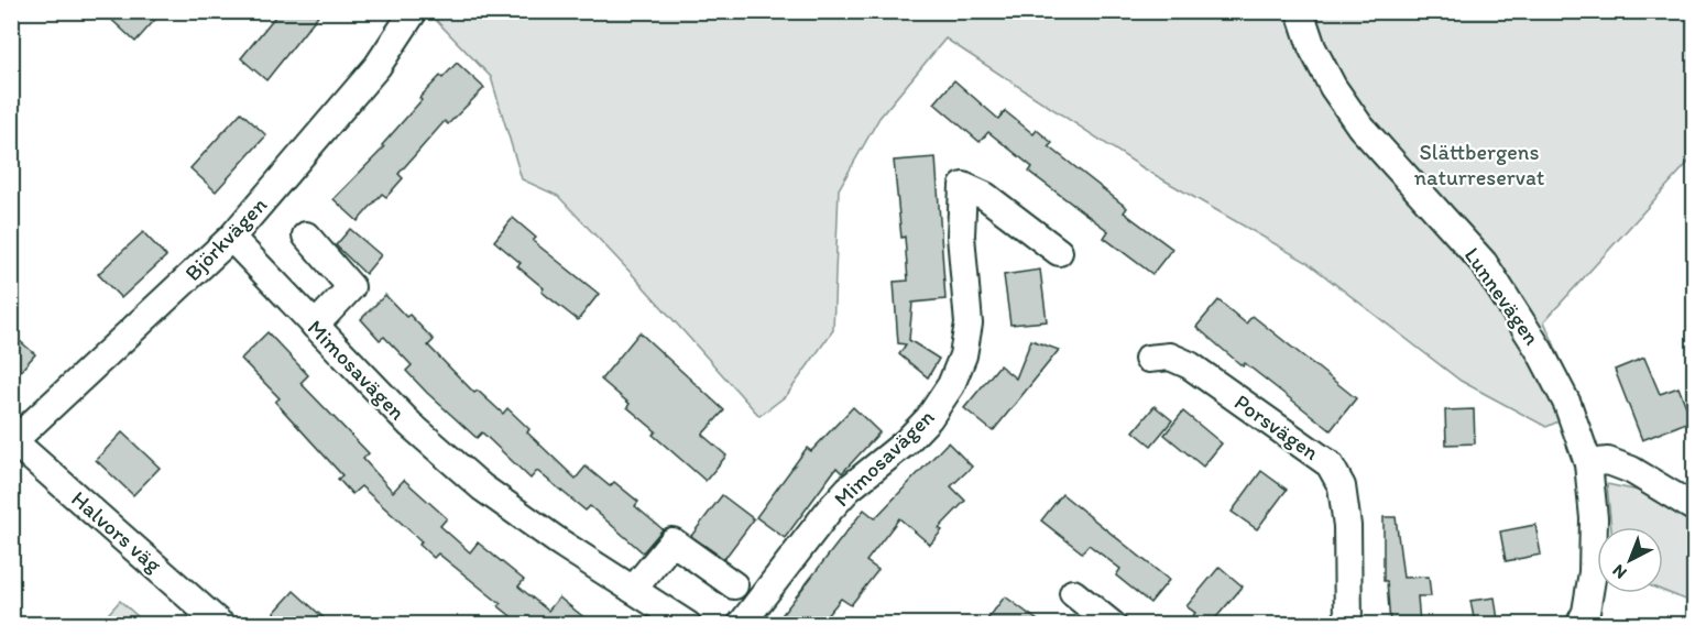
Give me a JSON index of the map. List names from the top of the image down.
{
  "streets": {
    "street": [
      "Björkvägen",
      "Lunnevägen",
      "Mimosavägen",
      "Porsvägen",
      "Halvors väg"
    ]
  },
  "crossings": [
    ["Björkvägen", "Mimosavägen"],
    ["Björkvägen", "Halvors väg"]
  ],
  "parks": ["Slättbergens naturreservat"],
  "north": "bottom left"
}
